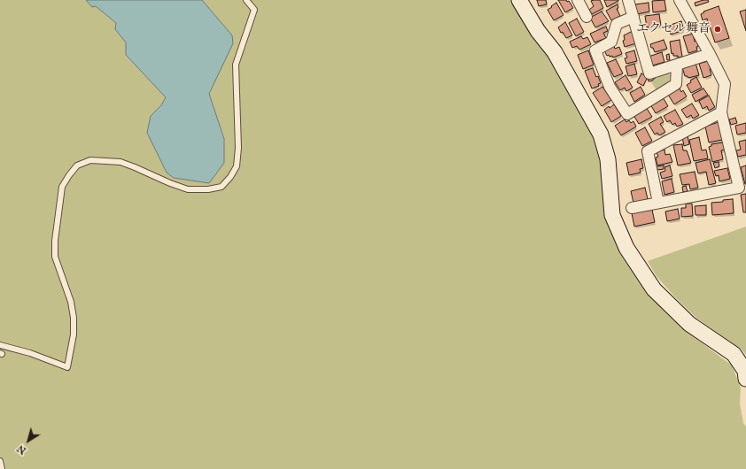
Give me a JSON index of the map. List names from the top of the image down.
{
  "places": ["エクセル舞音"],
  "north": "bottom left"
}
